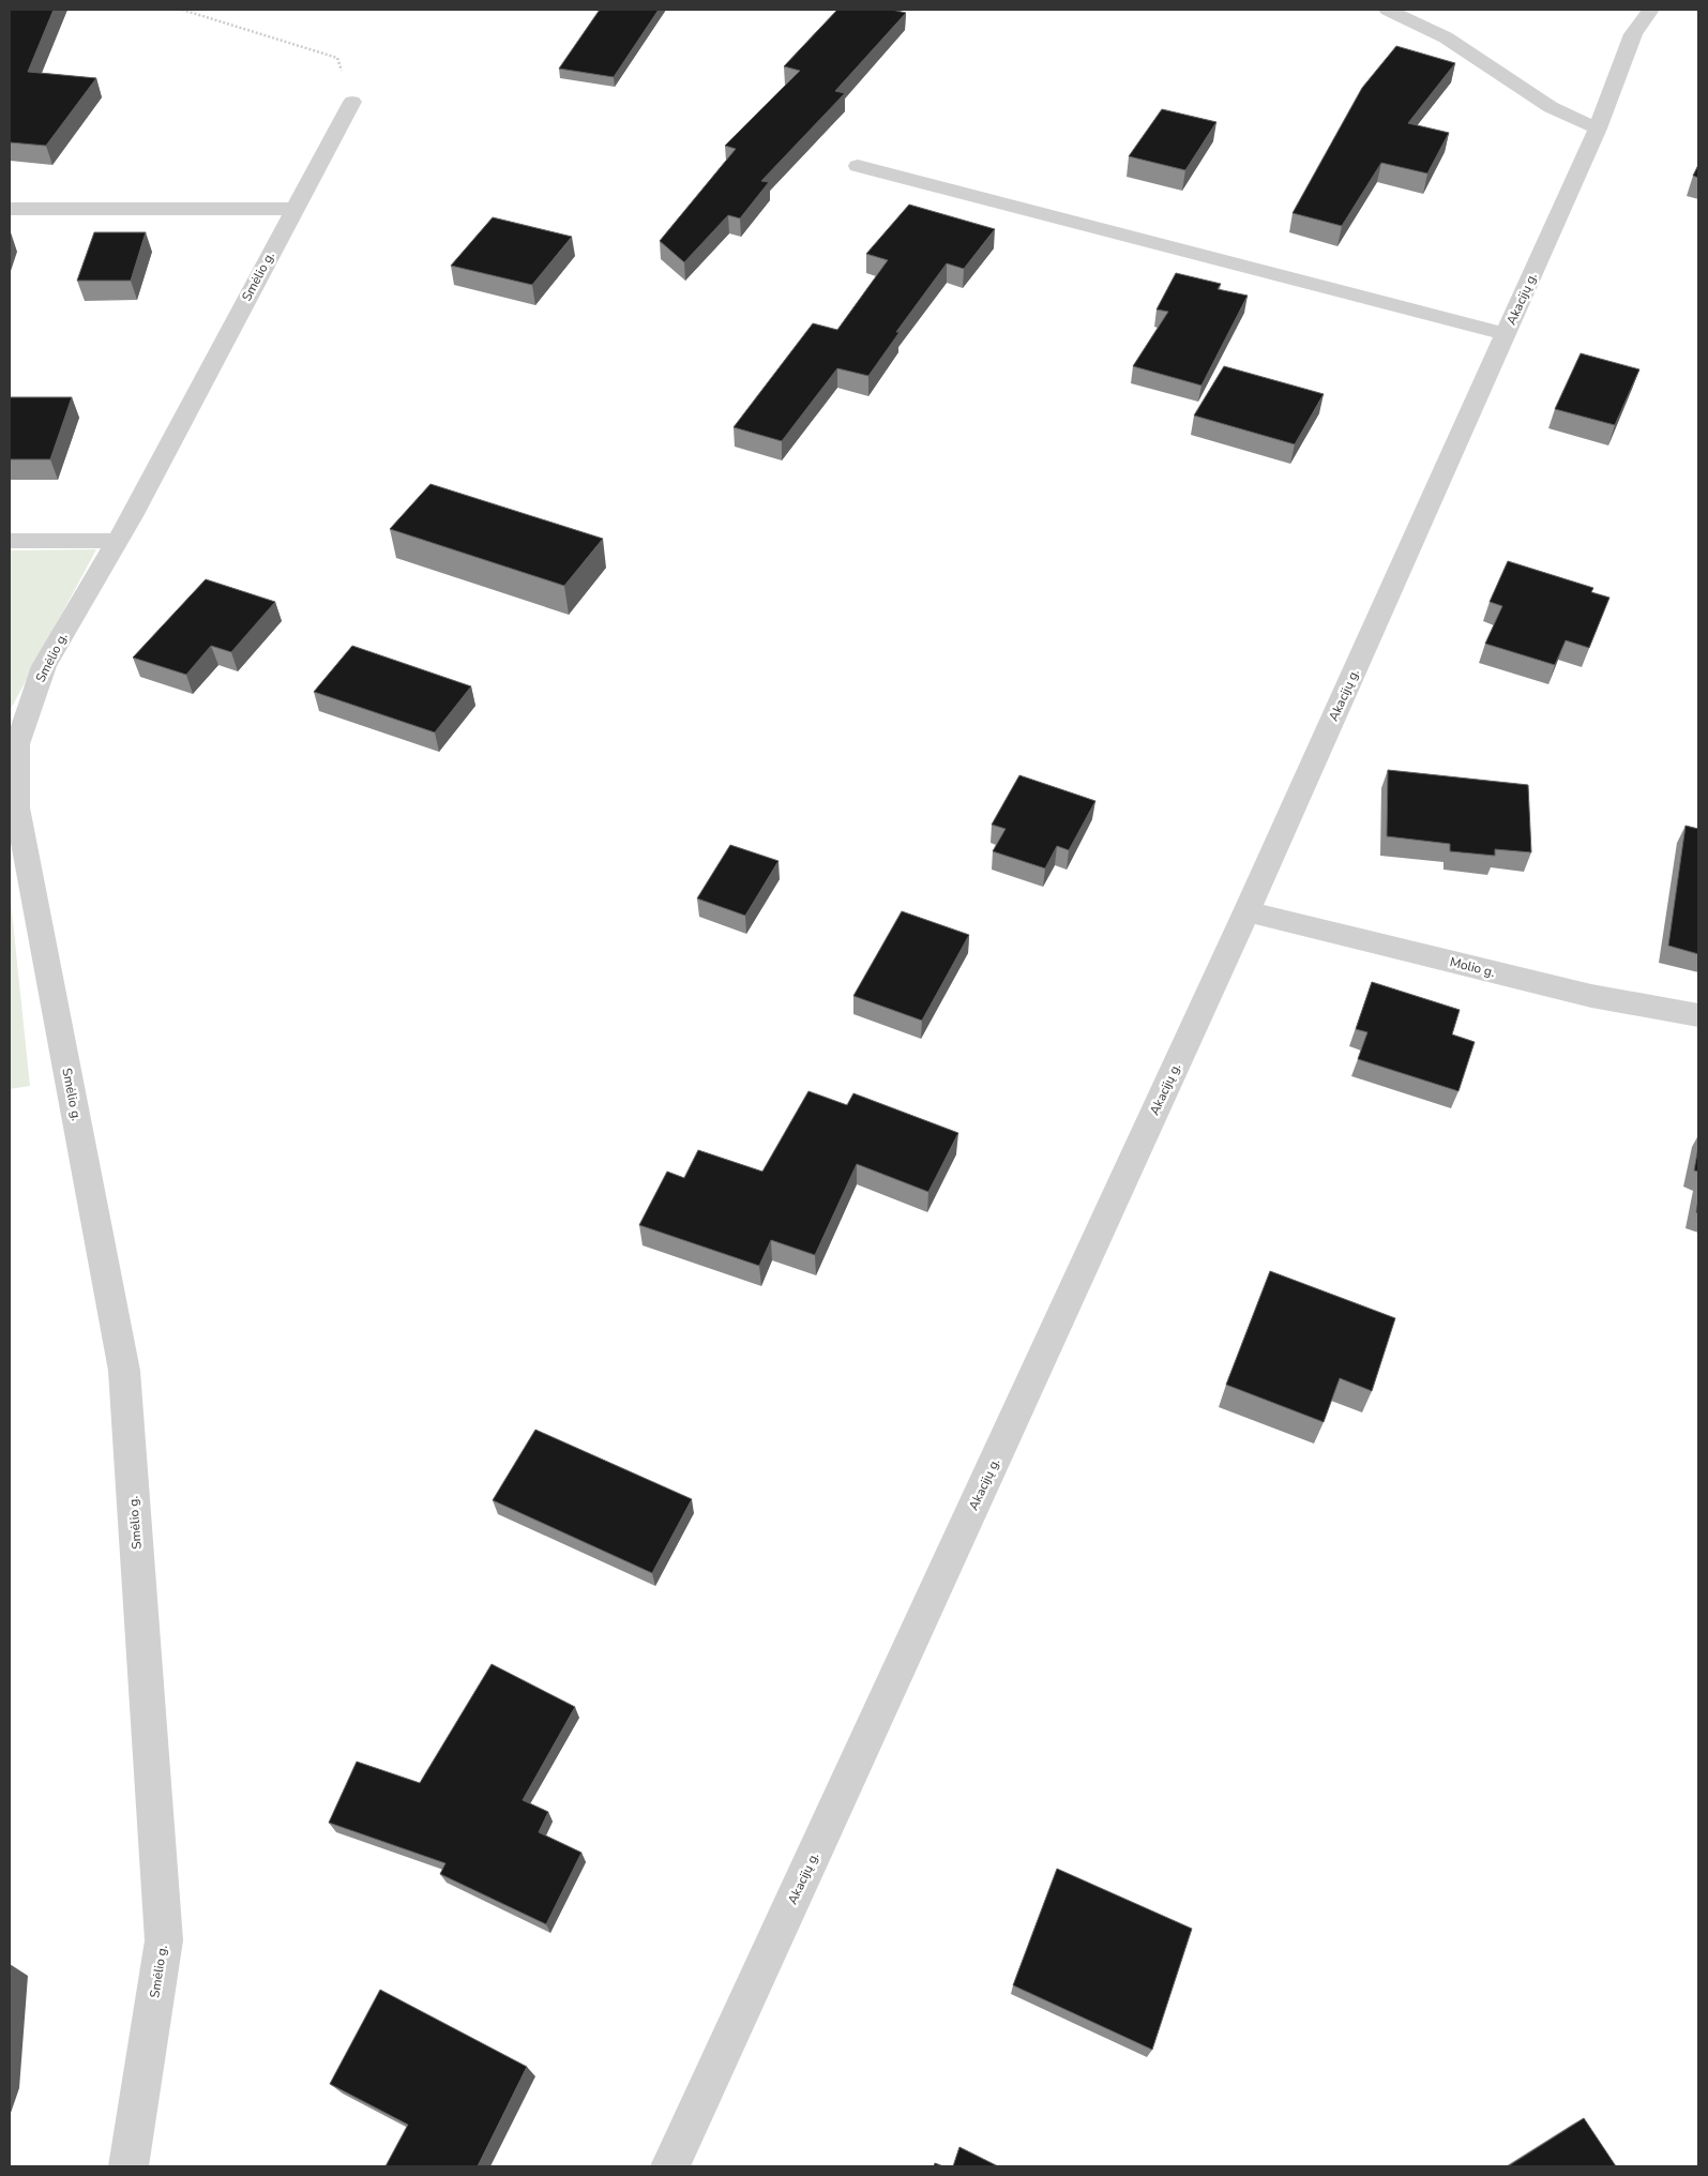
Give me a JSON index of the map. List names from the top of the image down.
{
  "streets": {
    "street": ["Smėlio g.", "Akacijų g.", "Molio g."]
  },
  "crossings": [
    ["Akacijų g.", "Molio g."]
  ]
}
